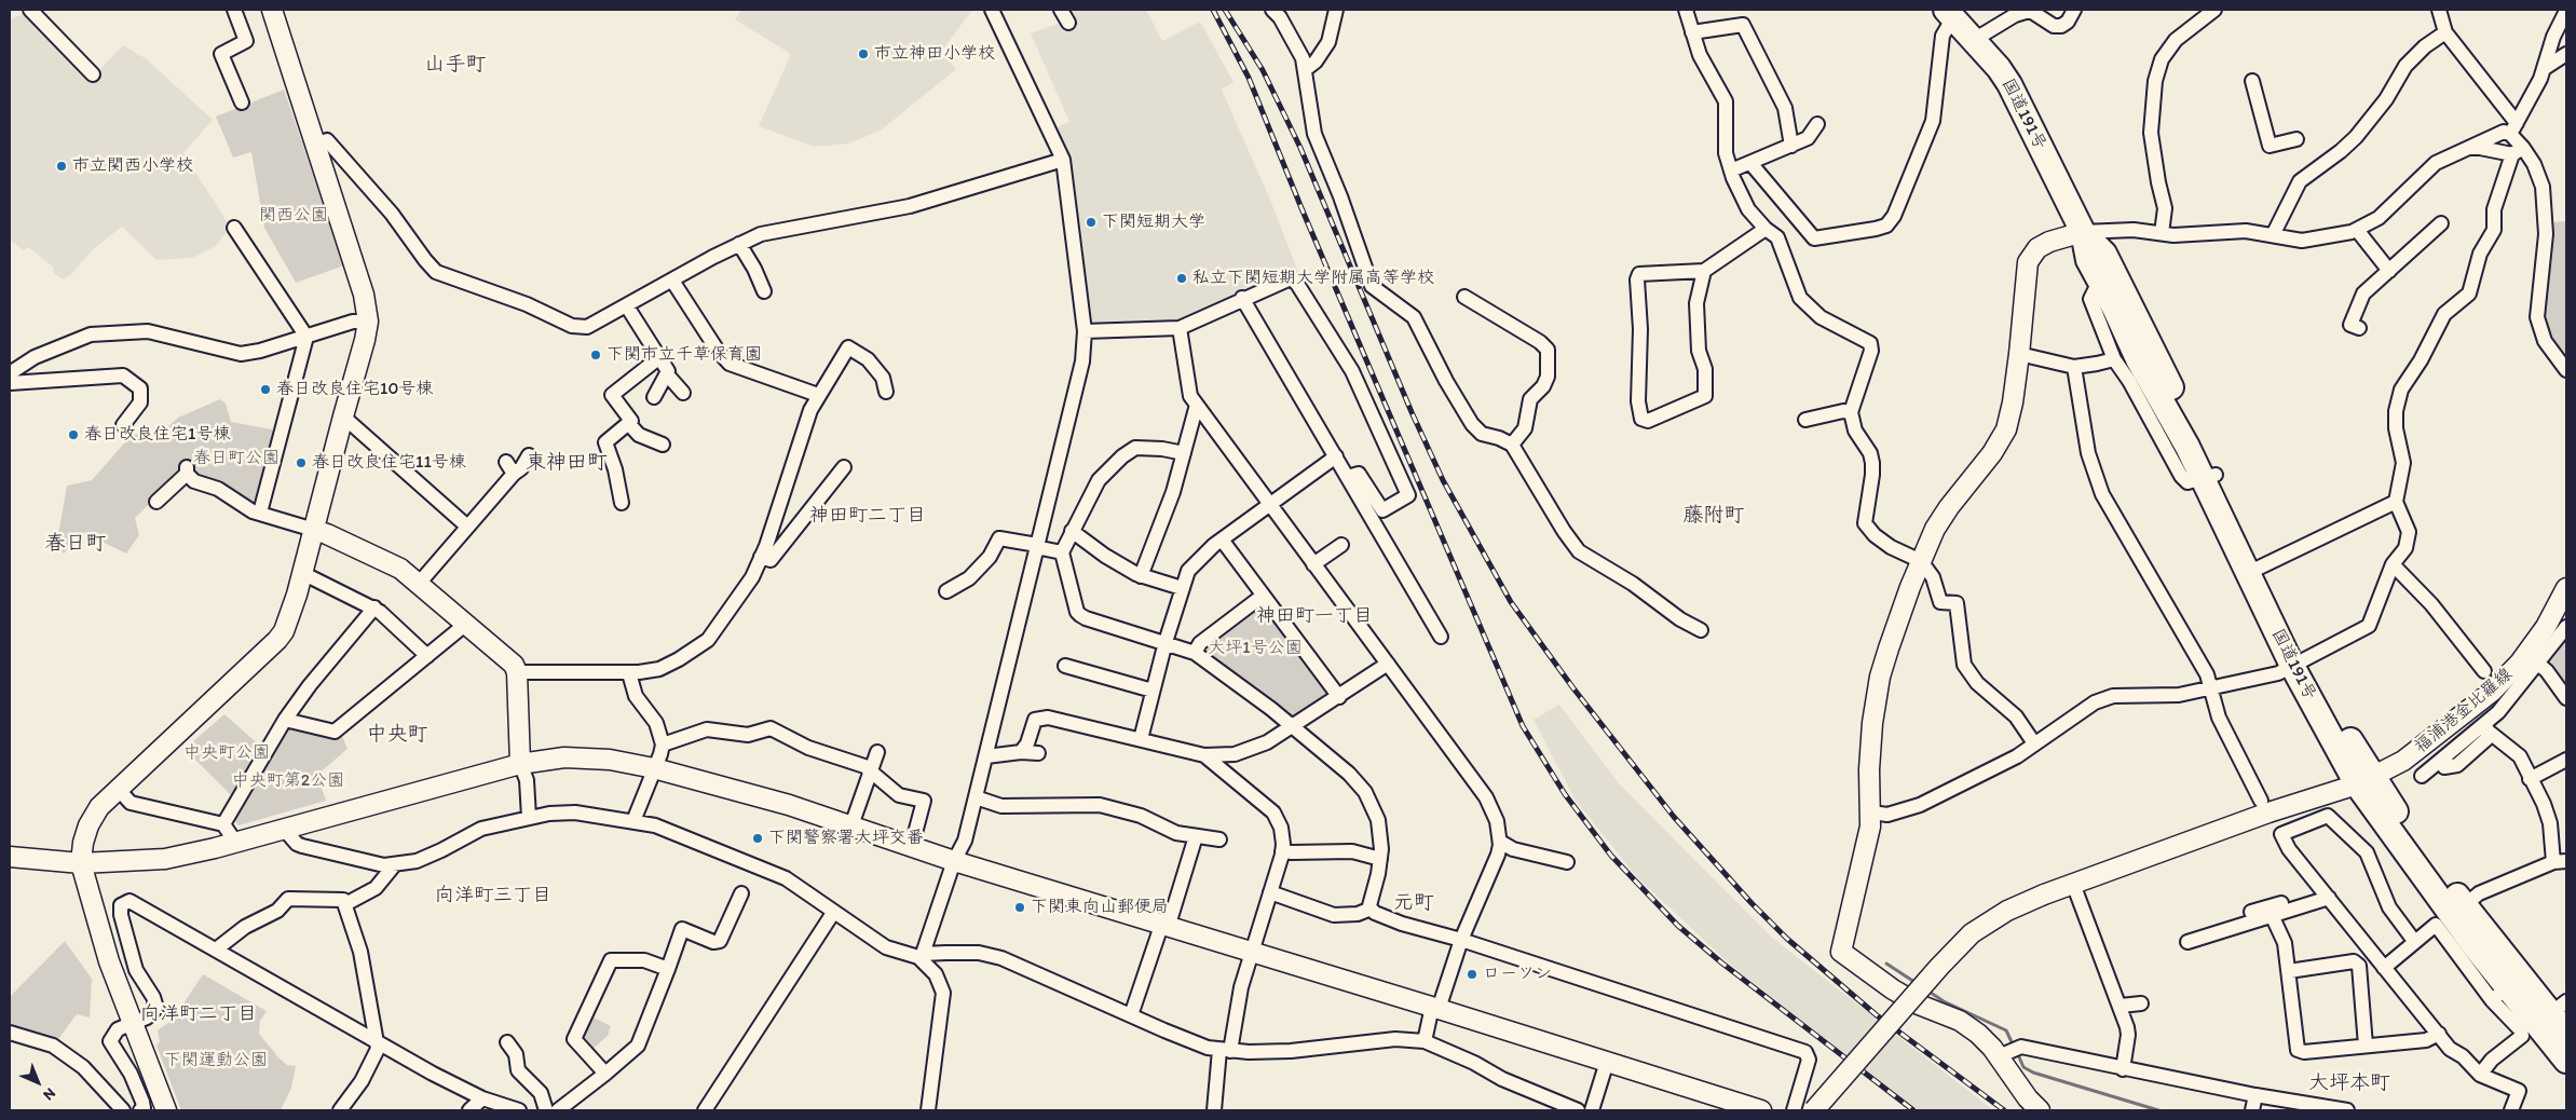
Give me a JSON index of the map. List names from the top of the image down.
{
  "streets": {
    "highway": ["国道191号"],
    "street": ["福浦港金比羅線"]
  },
  "crossings": [
    ["国道191号", "福浦港金比羅線"]
  ],
  "districts": [
    "山手町",
    "東神田町",
    "神田町二丁目",
    "藤附町",
    "春日町",
    "神田町一丁目",
    "中央町",
    "向洋町三丁目",
    "元町",
    "向洋町二丁目",
    "大坪本町"
  ],
  "parks": [
    "関西公園",
    "春日町公園",
    "大坪1号公園",
    "中央町公園",
    "中央町第2公園",
    "下関運動公園"
  ],
  "places": [
    "市立神田小学校",
    "市立関西小学校",
    "下関短期大学",
    "私立下関短期大学附属高等学校",
    "下関市立千草保育園",
    "春日改良住宅10号棟",
    "春日改良住宅1号棟",
    "春日改良住宅11号棟",
    "下関警察署大坪交番",
    "下関東向山郵便局",
    "ローソン"
  ],
  "north": "bottom right"
}
